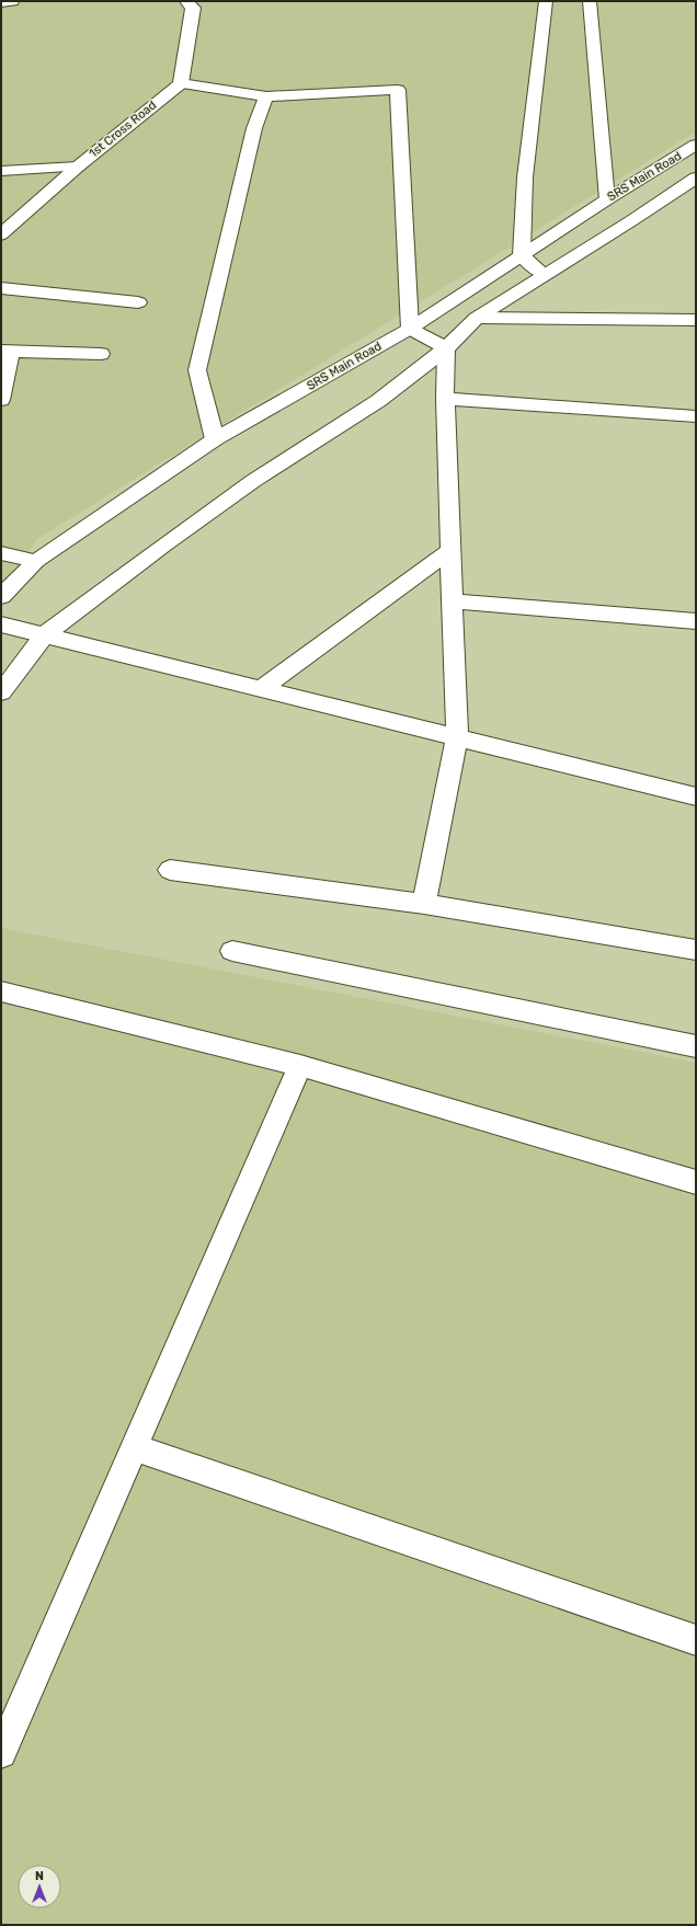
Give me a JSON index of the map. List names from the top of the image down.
{
  "streets": {
    "street": ["1st Cross Road", "SRS Main Road"]
  },
  "north": "top"
}
